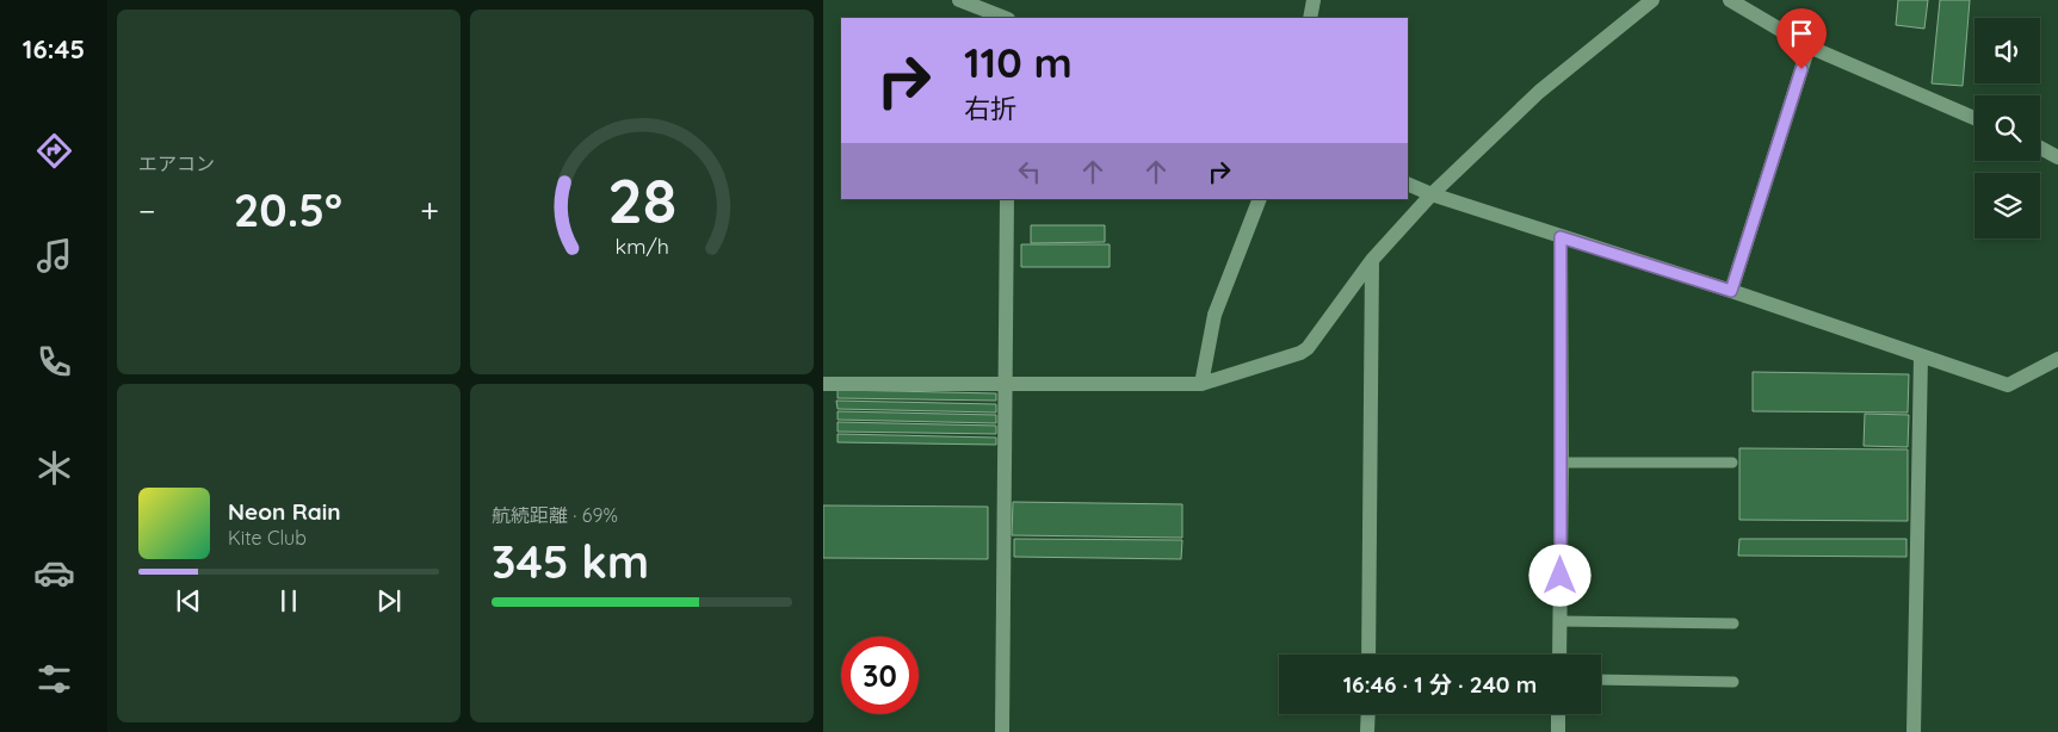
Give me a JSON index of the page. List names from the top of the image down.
{
  "page": {
    "tabs": "16:45",
    "tile": [
      "エアコン",
      ["航続距離 · 69%", "345 km"]
    ],
    "turn": ["110 m", "右折"],
    "heat": ["−", "20.5°", "+"],
    "song": ["Neon Rain", "Kite Club"],
    "limit": "30",
    "trip": "16:46 · 1 分 · 240 m",
    "gauge": ["28", "km/h"]
  }
}
